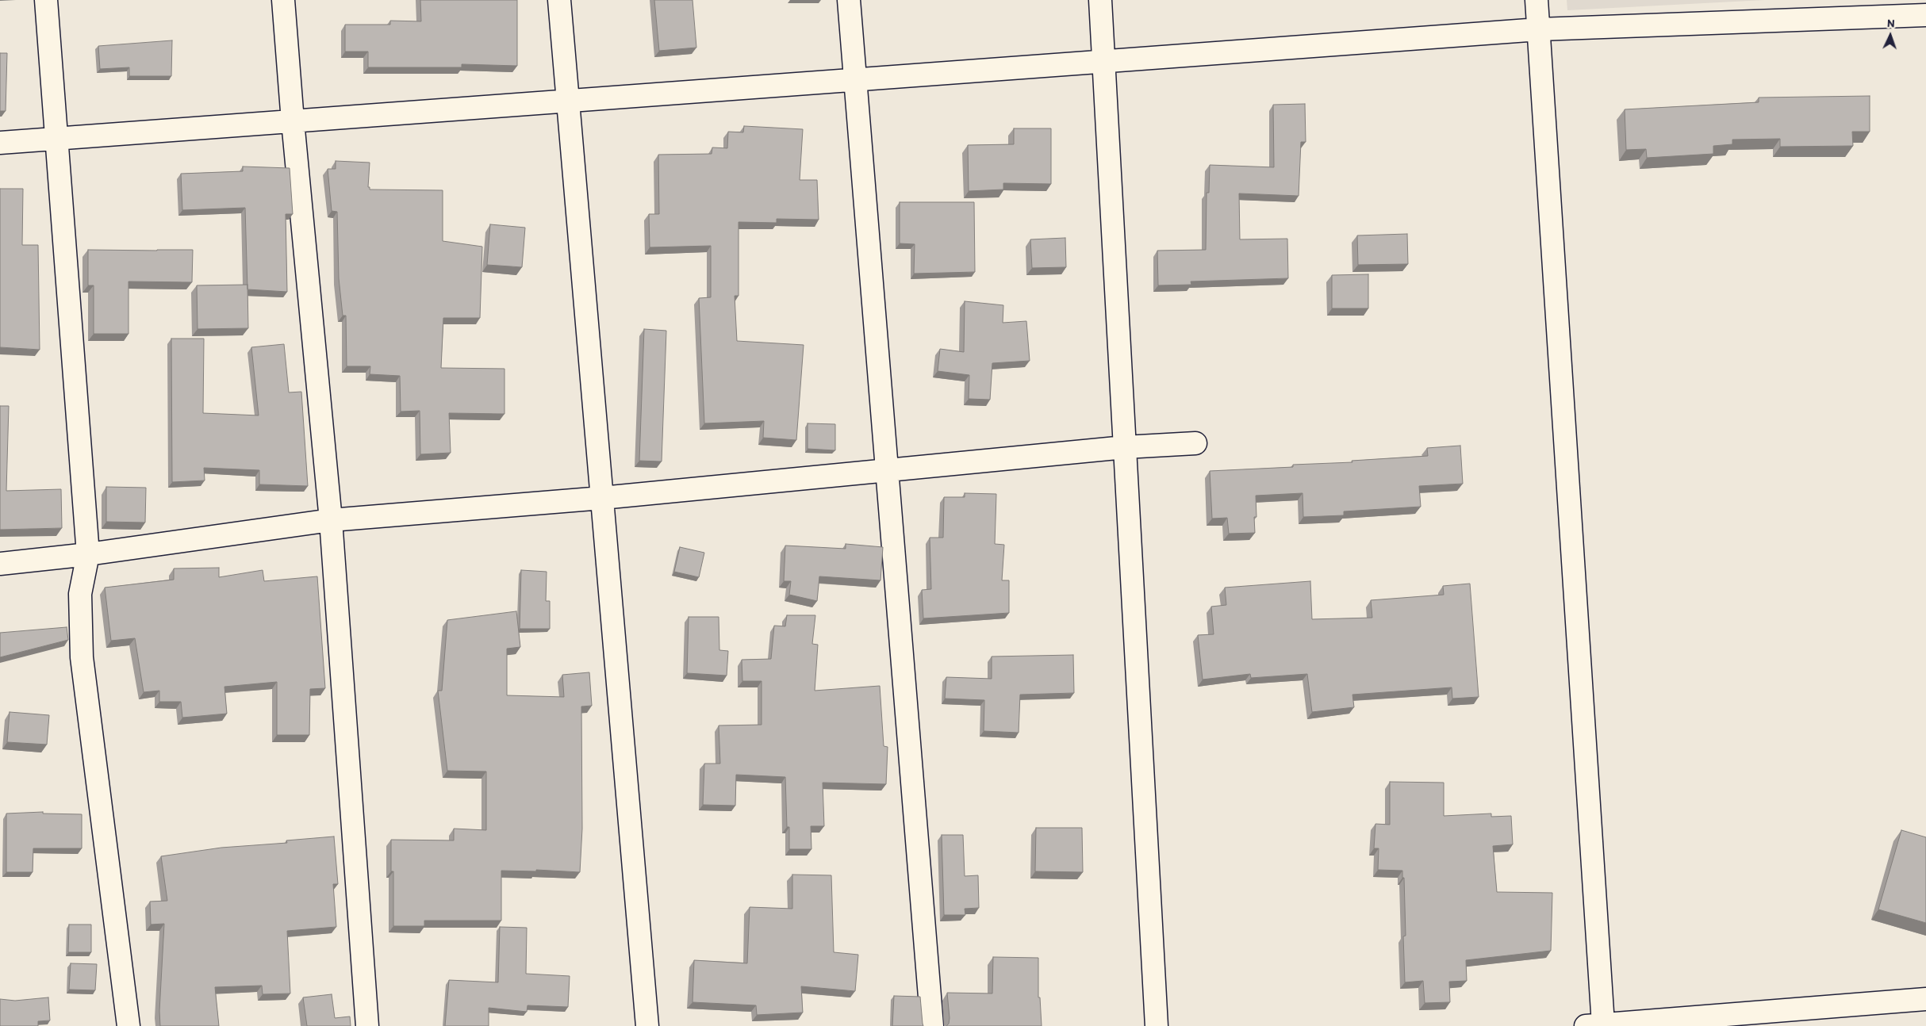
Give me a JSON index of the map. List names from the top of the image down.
{
  "north": "top"
}
